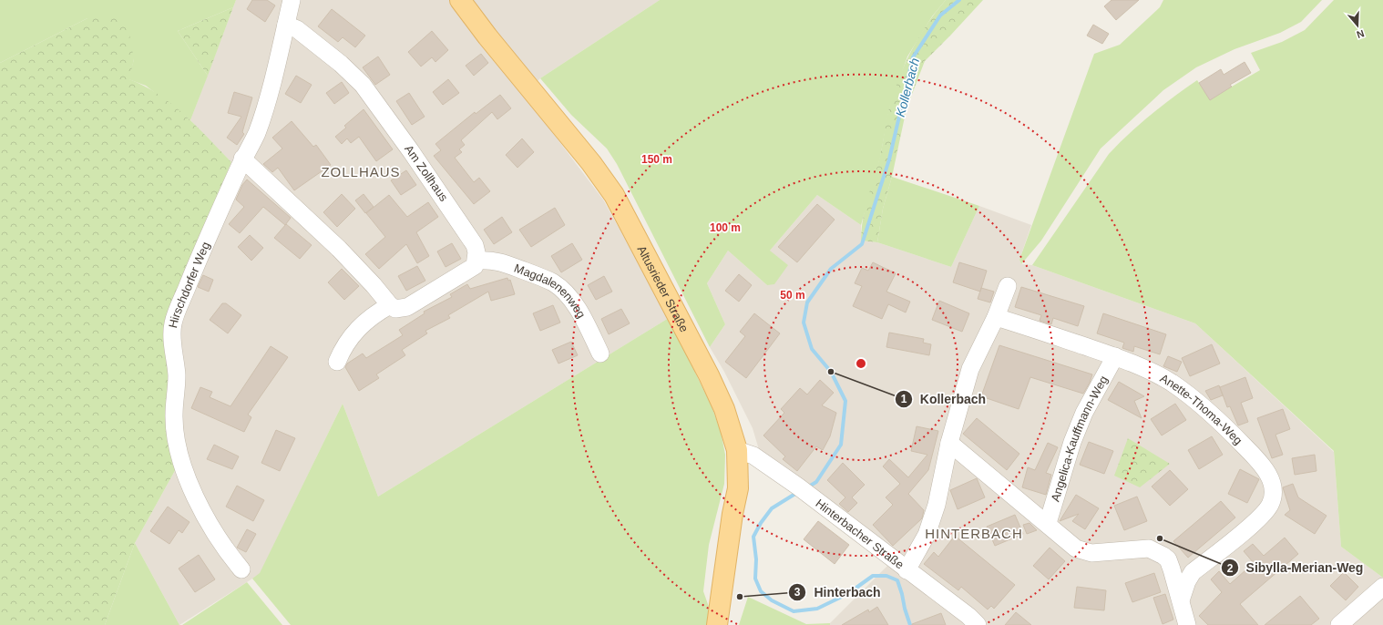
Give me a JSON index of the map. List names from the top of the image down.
{
  "streets": {
    "main road": ["Altusrieder Straße"],
    "street": [
      "Am Zollhaus",
      "Hirschdorfer Weg",
      "Magdalenenweg",
      "Anette-Thoma-Weg",
      "Angelica-Kauffmann-Weg",
      "Hinterbacher Straße"
    ]
  },
  "crossings": [
    ["Am Zollhaus", "Hirschdorfer Weg"],
    ["Am Zollhaus", "Magdalenenweg"],
    ["Altusrieder Straße", "Hinterbacher Straße"],
    ["Anette-Thoma-Weg", "Angelica-Kauffmann-Weg"]
  ],
  "districts": ["ZOLLHAUS", "HINTERBACH"],
  "water": ["Kollerbach"],
  "places": ["Kollerbach", "Sibylla-Merian-Weg", "Hinterbach"],
  "north": "bottom",
  "rings": ["150 m", "100 m", "50 m"]
}
